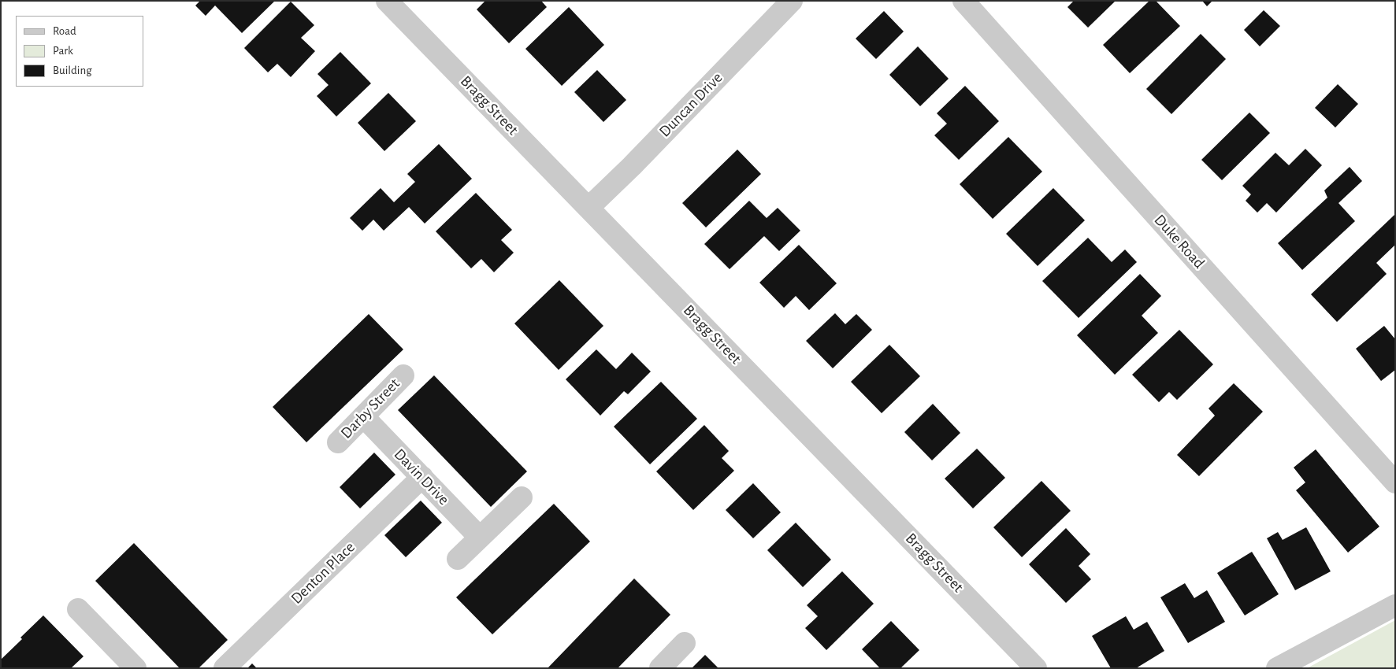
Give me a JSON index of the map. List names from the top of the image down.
{
  "streets": {
    "street": [
      "Duncan Drive",
      "Bragg Street",
      "Duke Road",
      "Darby Street",
      "Davin Drive",
      "Denton Place"
    ]
  },
  "crossings": [
    ["Duncan Drive", "Bragg Street"],
    ["Darby Street", "Davin Drive"],
    ["Davin Drive", "Denton Place"]
  ],
  "legend": ["Road", "Park", "Building"]
}
